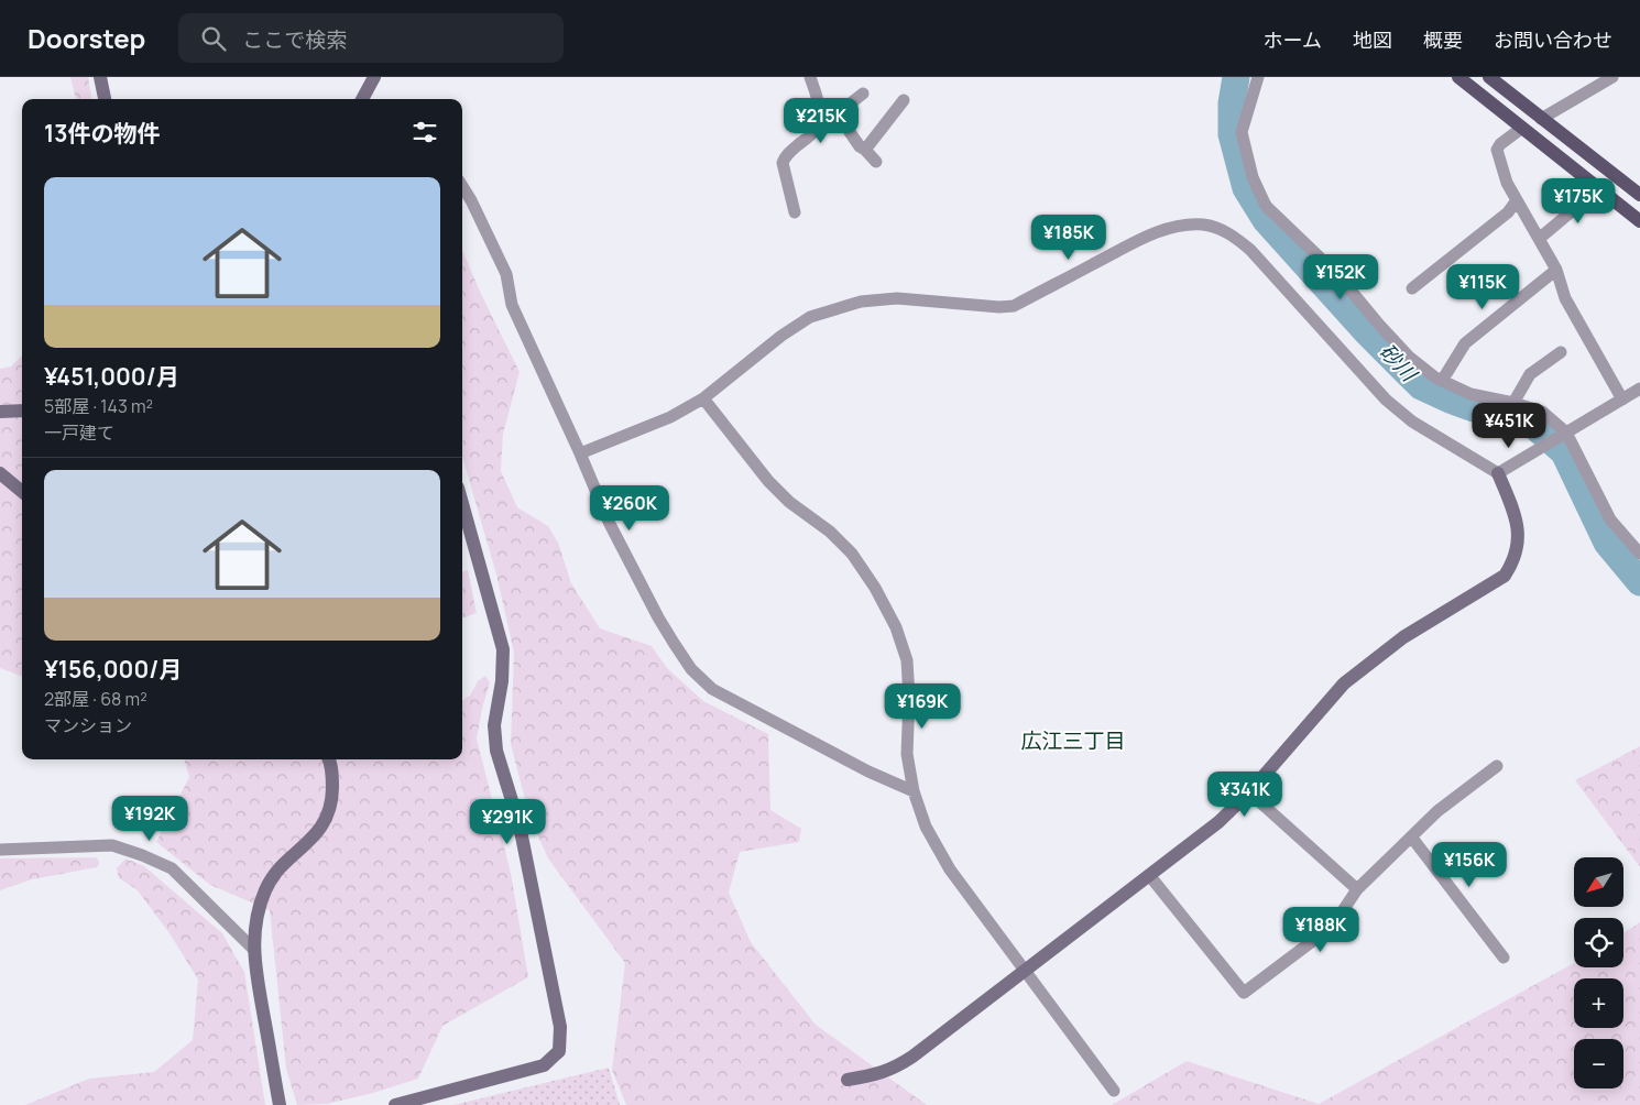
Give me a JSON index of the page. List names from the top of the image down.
{
  "districts": ["広江三丁目"],
  "water": ["砂川"],
  "north": "bottom left",
  "page": {
    "header": "Doorstep",
    "search": "ここで検索",
    "nav": [
      "ホーム",
      "地図",
      "概要",
      "お問い合わせ"
    ],
    "price": [
      "¥215K",
      "¥175K",
      "¥185K",
      "¥152K",
      "¥115K",
      "¥451K",
      "¥260K",
      "¥169K",
      "¥341K",
      "¥192K",
      "¥291K",
      "¥156K",
      "¥188K"
    ],
    "heading": "13件の物件",
    "list": [
      {
        "name": "¥451,000/月",
        "note": "5部屋 · 143 m² · 一戸建て"
      },
      {
        "name": "¥156,000/月",
        "note": "2部屋 · 68 m² · マンション"
      }
    ],
    "map_buttons": ["+", "−"]
  }
}
